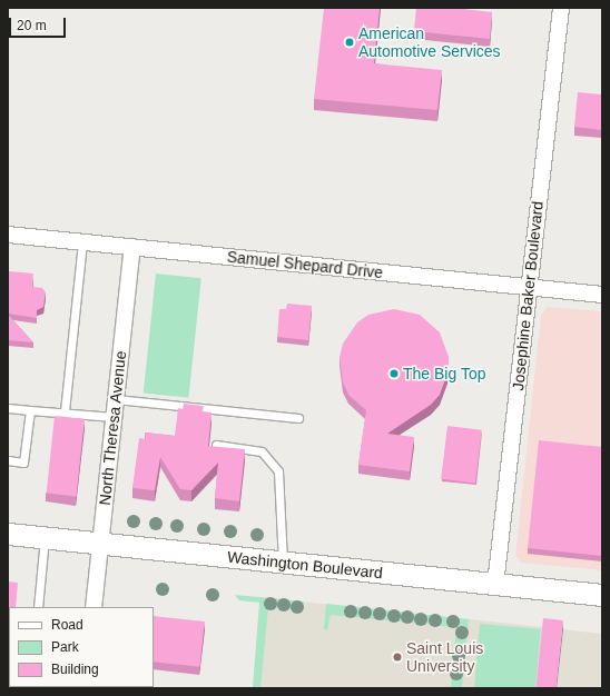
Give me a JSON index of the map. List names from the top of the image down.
{
  "streets": {
    "main road": ["Washington Boulevard"],
    "street": ["Samuel Shepard Drive", "Josephine Baker Boulevard", "North Theresa Avenue"]
  },
  "crossings": [
    ["Samuel Shepard Drive", "Josephine Baker Boulevard"],
    ["Samuel Shepard Drive", "North Theresa Avenue"],
    ["Josephine Baker Boulevard", "Washington Boulevard"],
    ["North Theresa Avenue", "Washington Boulevard"]
  ],
  "places": ["American Automotive Services", "The Big Top", "Saint Louis University"],
  "legend": ["Road", "Park", "Building"],
  "scale_bar": "20 m"
}
